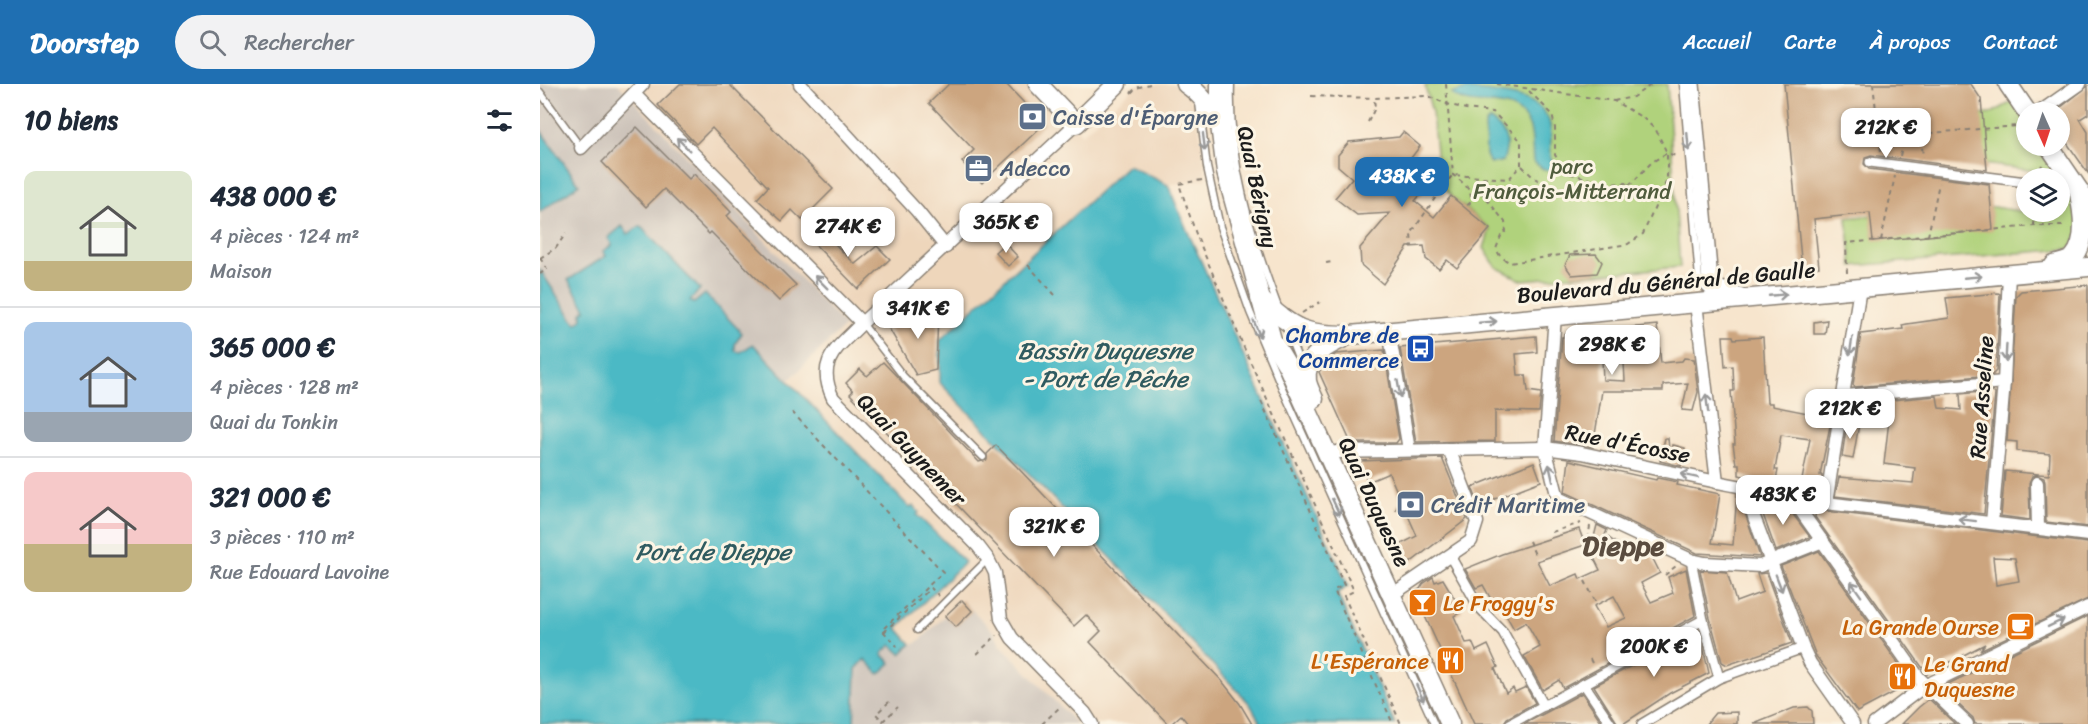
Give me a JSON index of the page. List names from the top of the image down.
{
  "streets": {
    "main road": ["Quai Bérigny", "Boulevard du Général de Gaulle", "Quai Duquesne"],
    "street": ["Rue Asseline", "Rue d'Écosse", "Quai Guynemer"]
  },
  "crossings": [
    ["Quai Bérigny", "Boulevard du Général de Gaulle"],
    ["Quai Bérigny", "Quai Duquesne"],
    ["Boulevard du Général de Gaulle", "Rue Asseline"],
    ["Boulevard du Général de Gaulle", "Quai Duquesne"],
    ["Rue Asseline", "Rue d'Écosse"],
    ["Rue d'Écosse", "Quai Duquesne"]
  ],
  "one_way": ["Boulevard du Général de Gaulle", "Rue Asseline"],
  "districts": ["Dieppe"],
  "water": ["Bassin Duquesne - Port de Pêche", "Port de Dieppe"],
  "parks": ["parc François-Mitterrand"],
  "places": {
    "bank": ["Caisse d'Épargne", "Crédit Maritime"],
    "office": ["Adecco"],
    "bus stop": ["Chambre de Commerce"],
    "bar": ["Le Froggy's"],
    "cafe": ["La Grande Ourse"],
    "restaurant": ["L'Espérance", "Le Grand Duquesne"]
  },
  "north": "bottom",
  "page": {
    "header": "Doorstep",
    "search": "Rechercher",
    "nav": [
      "Accueil",
      "Carte",
      "À propos",
      "Contact"
    ],
    "heading": "10 biens",
    "price": [
      "212K €",
      "438K €",
      "365K €",
      "274K €",
      "341K €",
      "298K €",
      "212K €",
      "483K €",
      "321K €",
      "200K €"
    ],
    "list": [
      {
        "name": "438 000 €",
        "note": "4 pièces · 124 m² · Maison"
      },
      {
        "name": "365 000 €",
        "note": "4 pièces · 128 m² · Quai du Tonkin"
      },
      {
        "name": "321 000 €",
        "note": "3 pièces · 110 m² · Rue Edouard Lavoine"
      }
    ]
  }
}
